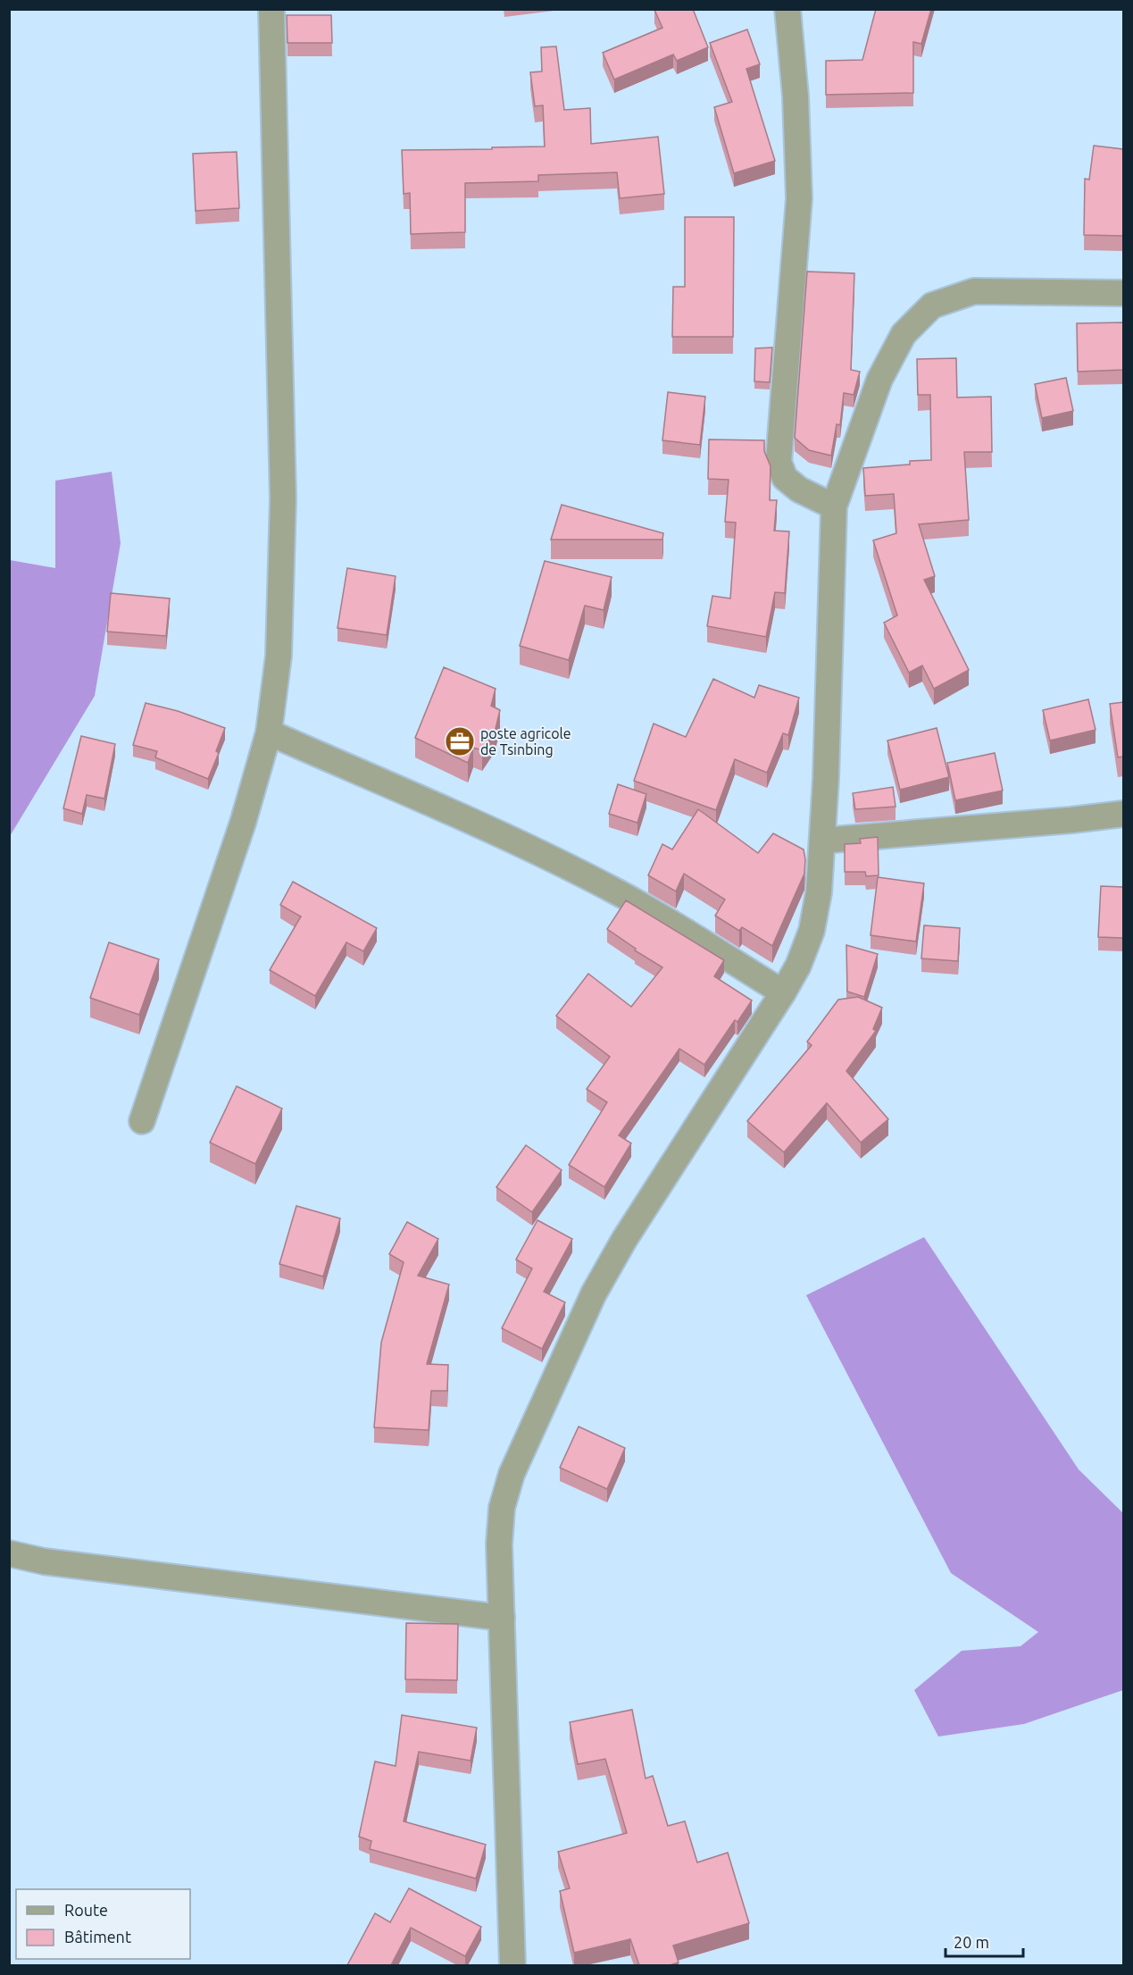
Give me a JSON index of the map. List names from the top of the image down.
{
  "places": {
    "office": ["poste agricole de Tsinbing"]
  },
  "legend": ["Route", "Bâtiment"],
  "scale_bar": "20 m"
}
